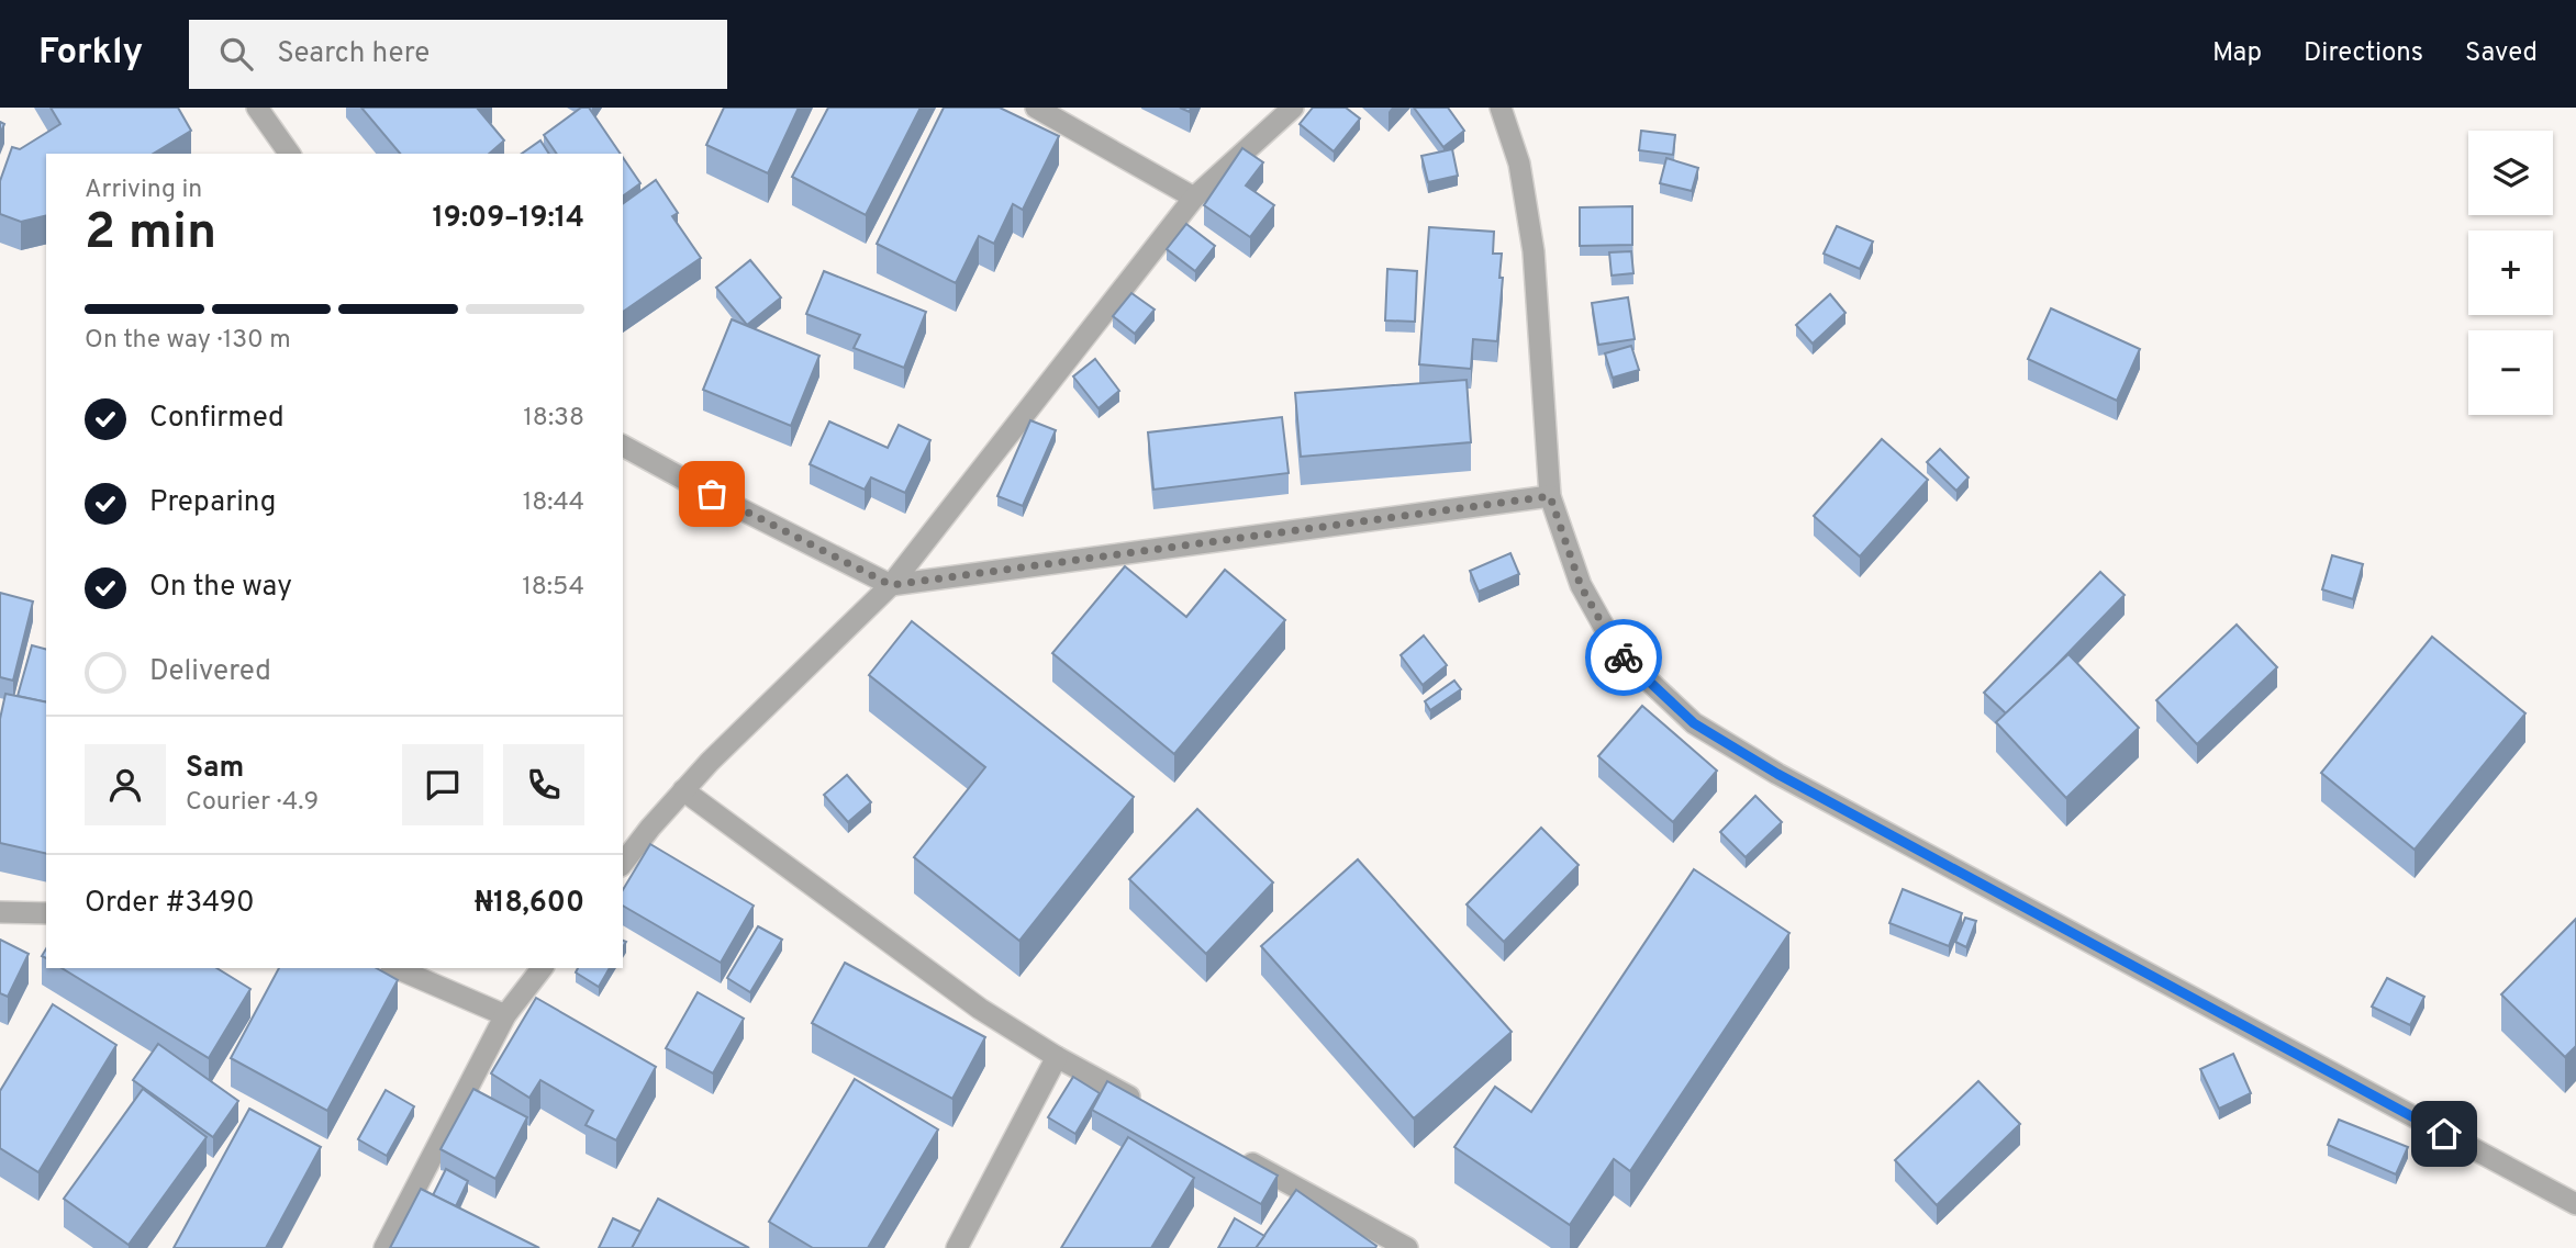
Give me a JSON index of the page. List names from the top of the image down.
{
  "page": {
    "header": "Forkly",
    "search": "Search here",
    "nav": ["Map", "Directions", "Saved"],
    "map_buttons": ["+", "−"],
    "heading": ["2 min", "Arriving in", "19:09–19:14"],
    "panel": [
      "Sam",
      "Courier · 4.9",
      "Order #3490",
      "₦18,600"
    ],
    "bar": "On the way · 130 m",
    "list": [
      ["Confirmed", "18:38"],
      ["Preparing", "18:44"],
      ["On the way", "18:54"],
      "Delivered"
    ]
  }
}
